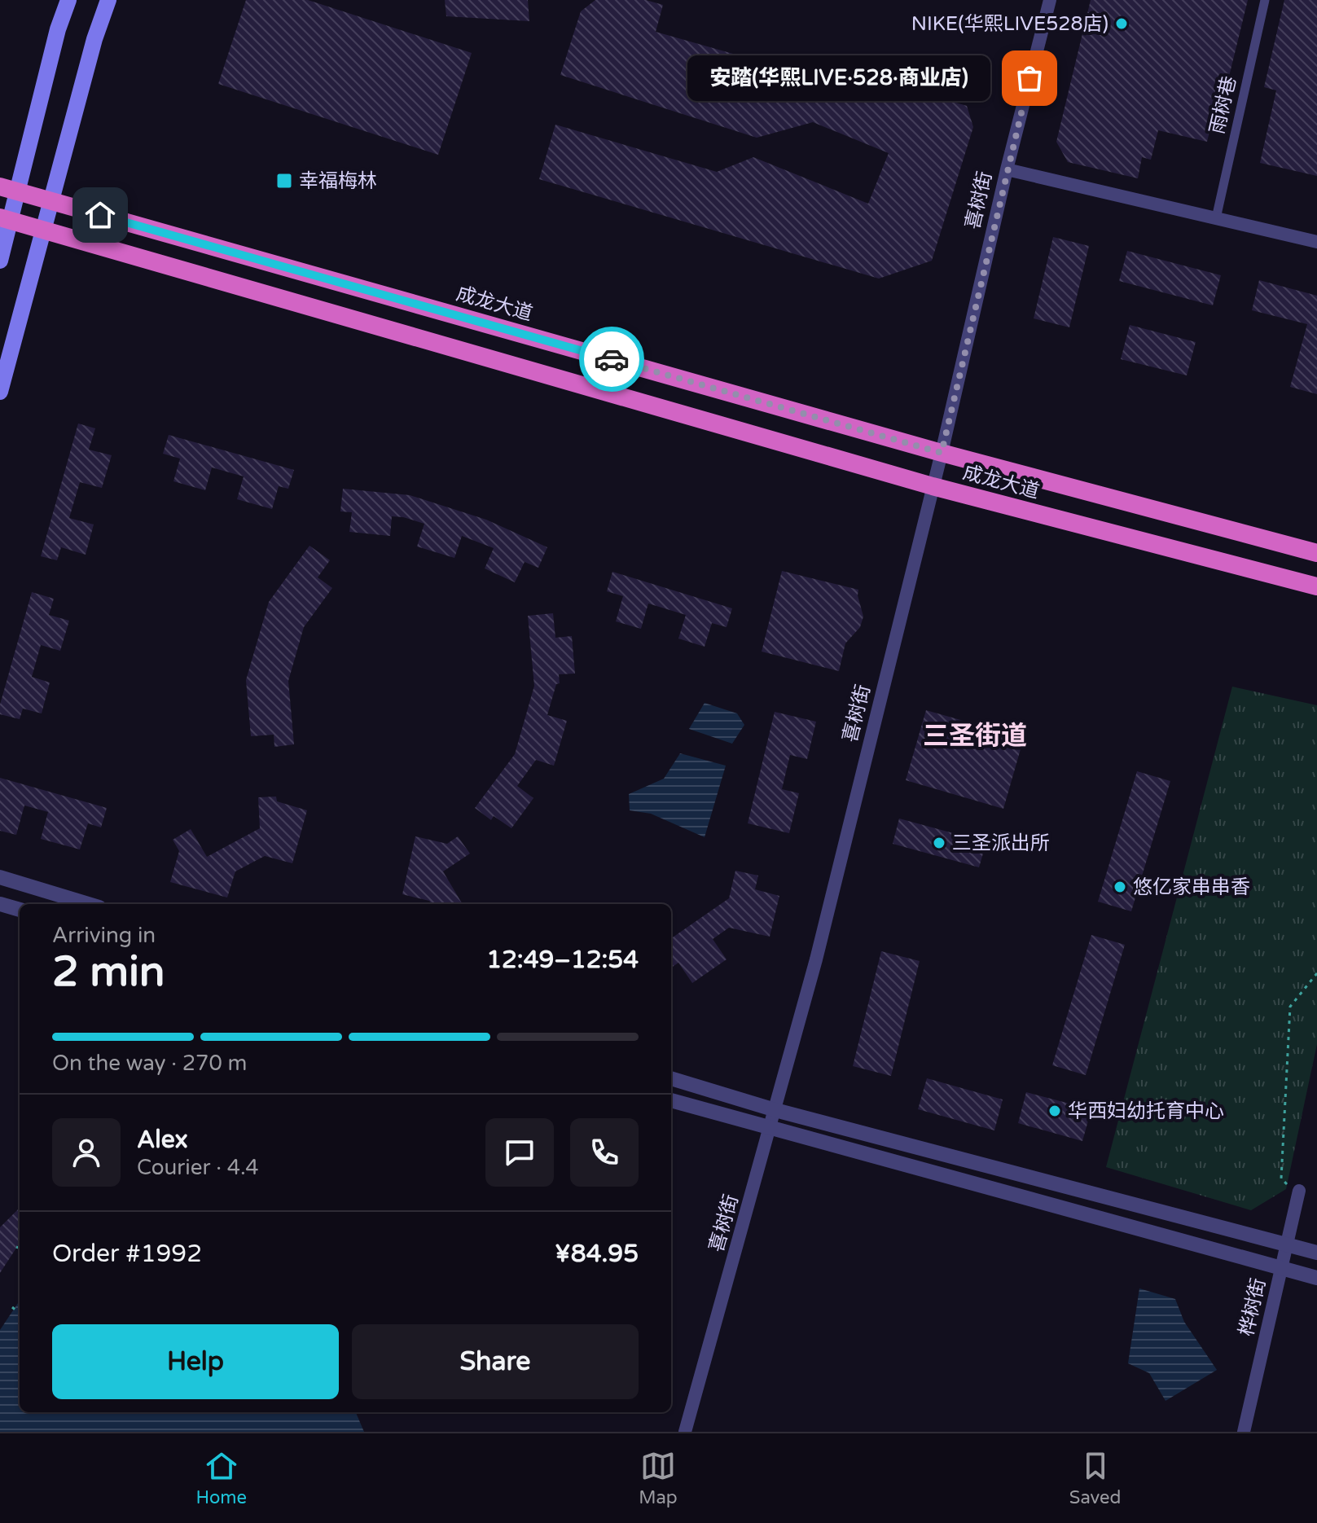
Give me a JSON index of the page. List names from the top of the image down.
{
  "streets": {
    "highway": ["成龙大道"],
    "street": ["雨树巷", "喜树街", "桦树街"]
  },
  "crossings": [
    ["喜树街", "成龙大道"]
  ],
  "districts": ["三圣街道"],
  "places": {
    "other": [
      "NIKE(华熙LIVE528店)",
      "安踏(华熙LIVE·528·商业店)",
      "三圣派出所",
      "悠亿家串串香",
      "华西妇幼托育中心"
    ],
    "transit": ["幸福梅林"]
  },
  "page": {
    "bubble": "安踏(华熙LIVE·528·商业店)",
    "heading": ["2 min", "Arriving in", "12:49–12:54"],
    "panel": [
      "Alex",
      "Courier · 4.4",
      "Order #1992",
      "¥84.95"
    ],
    "bar": "On the way · 270 m",
    "buttons": ["Help", "Share"],
    "tabs": ["Home", "Map", "Saved"]
  }
}
